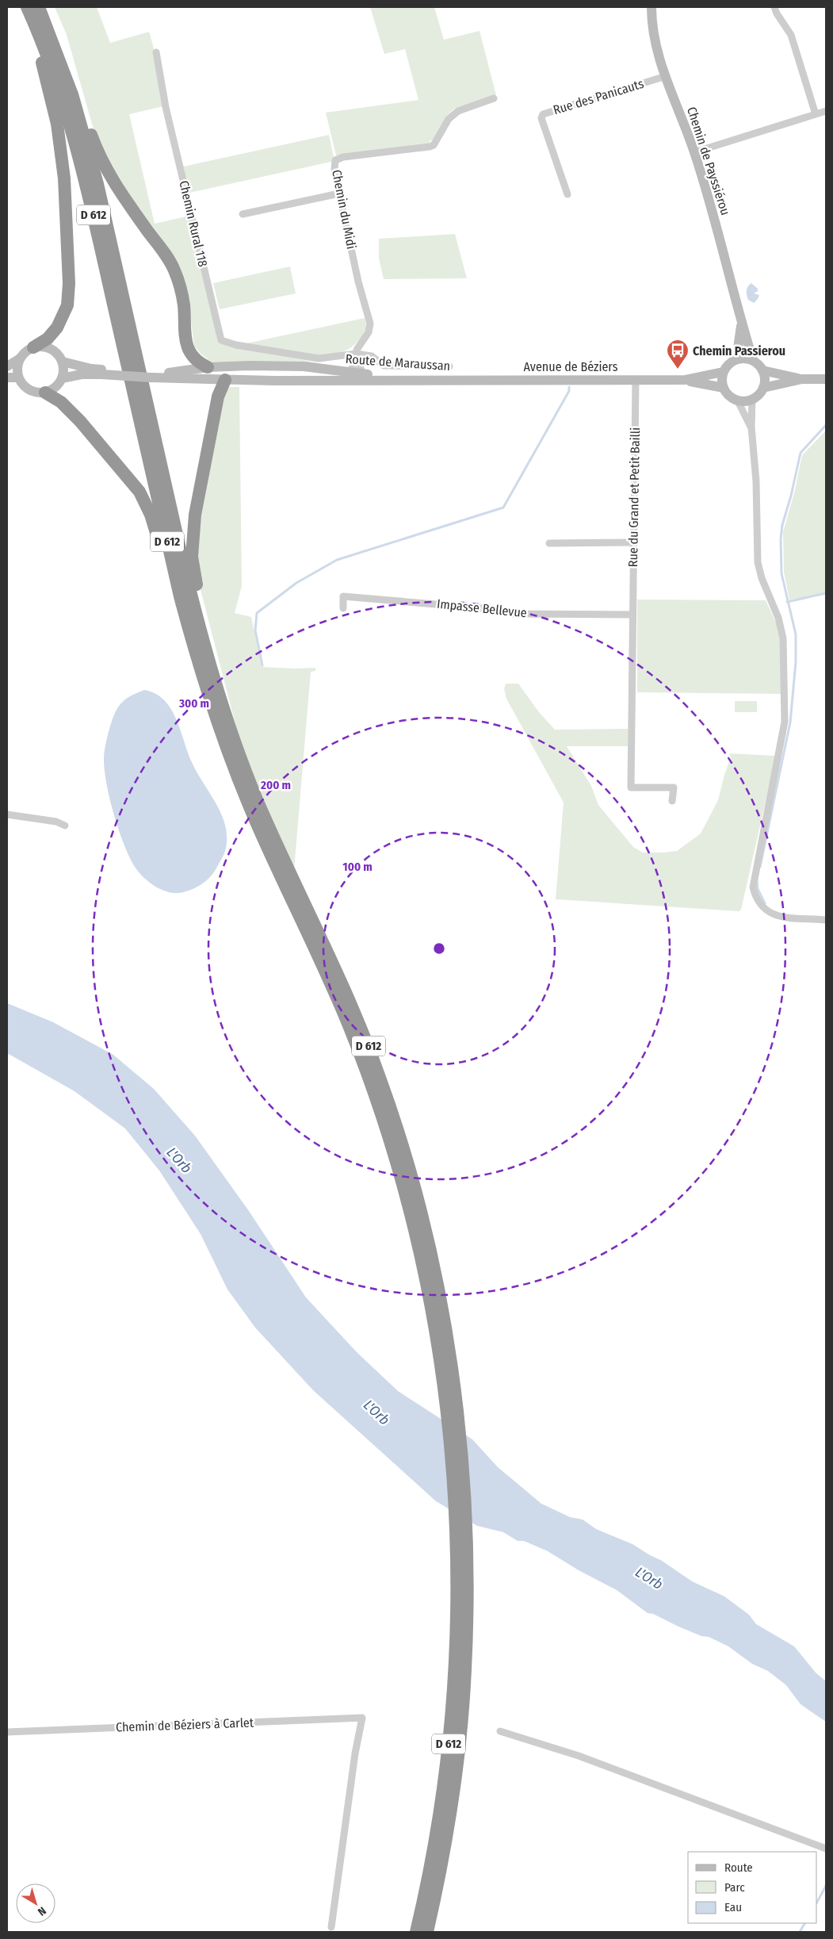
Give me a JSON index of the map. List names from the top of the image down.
{
  "streets": {
    "highway": ["D 612"],
    "main road": ["Chemin de Payssiérou", "Route de Maraussan", "Avenue de Béziers"],
    "street": [
      "Rue des Panicauts",
      "Chemin du Midi",
      "Chemin Rural 118",
      "Rue du Grand et Petit Bailli",
      "Impasse Bellevue",
      "Chemin de Béziers à Carlet"
    ]
  },
  "crossings": [
    ["Rue des Panicauts", "Chemin de Payssiérou"],
    ["Chemin de Payssiérou", "Avenue de Béziers"],
    ["Chemin du Midi", "Chemin Rural 118"],
    ["Chemin du Midi", "Route de Maraussan"],
    ["Route de Maraussan", "Avenue de Béziers"],
    ["Avenue de Béziers", "Rue du Grand et Petit Bailli"],
    ["Rue du Grand et Petit Bailli", "Impasse Bellevue"]
  ],
  "water": ["L'Orb"],
  "places": {
    "bus stop": ["Chemin Passierou"]
  },
  "legend": ["Route", "Parc", "Eau"],
  "north": "bottom right",
  "rings": ["300 m", "200 m", "100 m"]
}
